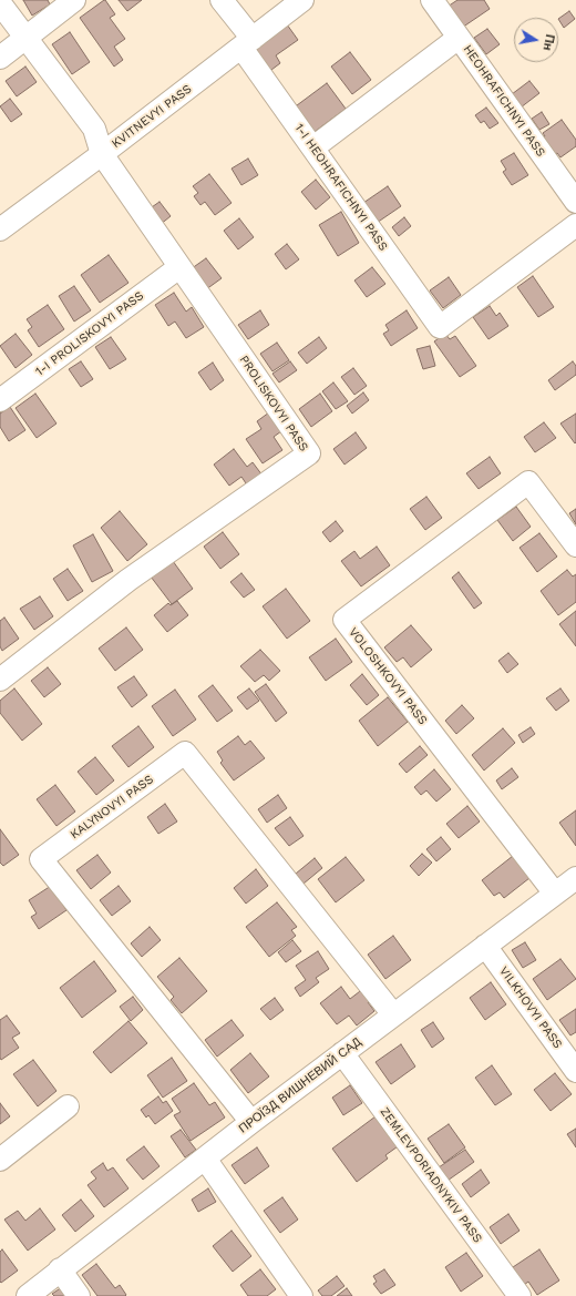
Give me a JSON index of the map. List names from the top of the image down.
{
  "streets": {
    "street": [
      "HEOHRAFICHNYI PASS",
      "KVITNEVYI PASS",
      "1-I HEOHRAFICHNYI PASS",
      "1-I PROLISKOVYI PASS",
      "PROLISKOVYI PASS",
      "VOLOSHKOVYI PASS",
      "KALYNOVYI PASS",
      "VILKHOVYI PASS",
      "ПРОЇЗД ВИШНЕВИЙ САД",
      "ZEMLEVPORIADNYKIV PASS"
    ]
  },
  "crossings": [
    ["KVITNEVYI PASS", "1-I HEOHRAFICHNYI PASS"],
    ["KVITNEVYI PASS", "PROLISKOVYI PASS"],
    ["1-I PROLISKOVYI PASS", "PROLISKOVYI PASS"],
    ["VOLOSHKOVYI PASS", "ПРОЇЗД ВИШНЕВИЙ САД"],
    ["KALYNOVYI PASS", "ПРОЇЗД ВИШНЕВИЙ САД"],
    ["VILKHOVYI PASS", "ПРОЇЗД ВИШНЕВИЙ САД"],
    ["ПРОЇЗД ВИШНЕВИЙ САД", "ZEMLEVPORIADNYKIV PASS"]
  ],
  "north": "right"
}
